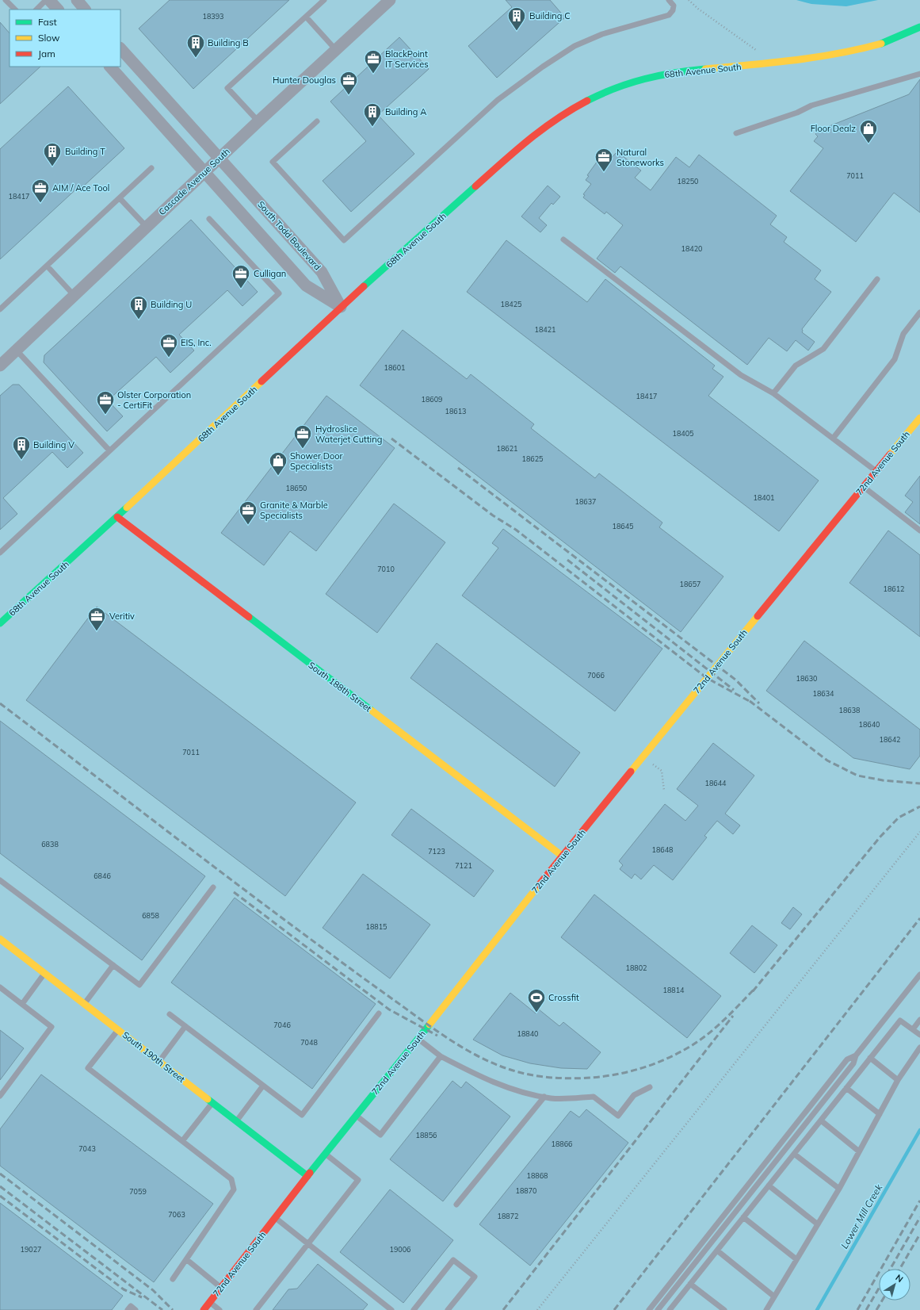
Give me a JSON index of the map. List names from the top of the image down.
{
  "streets": {
    "street": [
      "68th Avenue South",
      "Cascade Avenue South",
      "South Todd Boulevard",
      "72nd Avenue South",
      "South 188th Street",
      "South 190th Street"
    ]
  },
  "crossings": [
    ["68th Avenue South", "South Todd Boulevard"],
    ["68th Avenue South", "South 188th Street"],
    ["Cascade Avenue South", "South Todd Boulevard"],
    ["72nd Avenue South", "South 188th Street"],
    ["72nd Avenue South", "South 190th Street"]
  ],
  "water": ["Lower Mill Creek"],
  "places": {
    "building": [
      "Building C",
      "Building B",
      "Building A",
      "Building T",
      "Building U",
      "Building V"
    ],
    "office": [
      "BlackPoint IT Services",
      "Hunter Douglas",
      "Natural Stoneworks",
      "AIM / Ace Tool",
      "Culligan",
      "EIS, Inc.",
      "Olster Corporation - CertiFit",
      "Hydroslice Waterjet Cutting",
      "Granite & Marble Specialists",
      "Veritiv"
    ],
    "shop": ["Floor Dealz", "Shower Door Specialists"],
    "sports": ["Crossfit"]
  },
  "house_numbers": [
    "18393",
    "7011",
    "18250",
    "18417",
    "18420",
    "18425",
    "18421",
    "18601",
    "18417",
    "18609",
    "18613",
    "18405",
    "18621",
    "18625",
    "18650",
    "18401",
    "18637",
    "18645",
    "7010",
    "18657",
    "18612",
    "7066",
    "18630",
    "18634",
    "18638",
    "18640",
    "18642",
    "7011",
    "18644",
    "6838",
    "18648",
    "7123",
    "7121",
    "6846",
    "6858",
    "18815",
    "18802",
    "18814",
    "7046",
    "18840",
    "7048",
    "18856",
    "18866",
    "7043",
    "18868",
    "18870",
    "7059",
    "7063",
    "18872",
    "19027",
    "19006"
  ],
  "legend": ["Fast", "Slow", "Jam"],
  "north": "top right"
}
